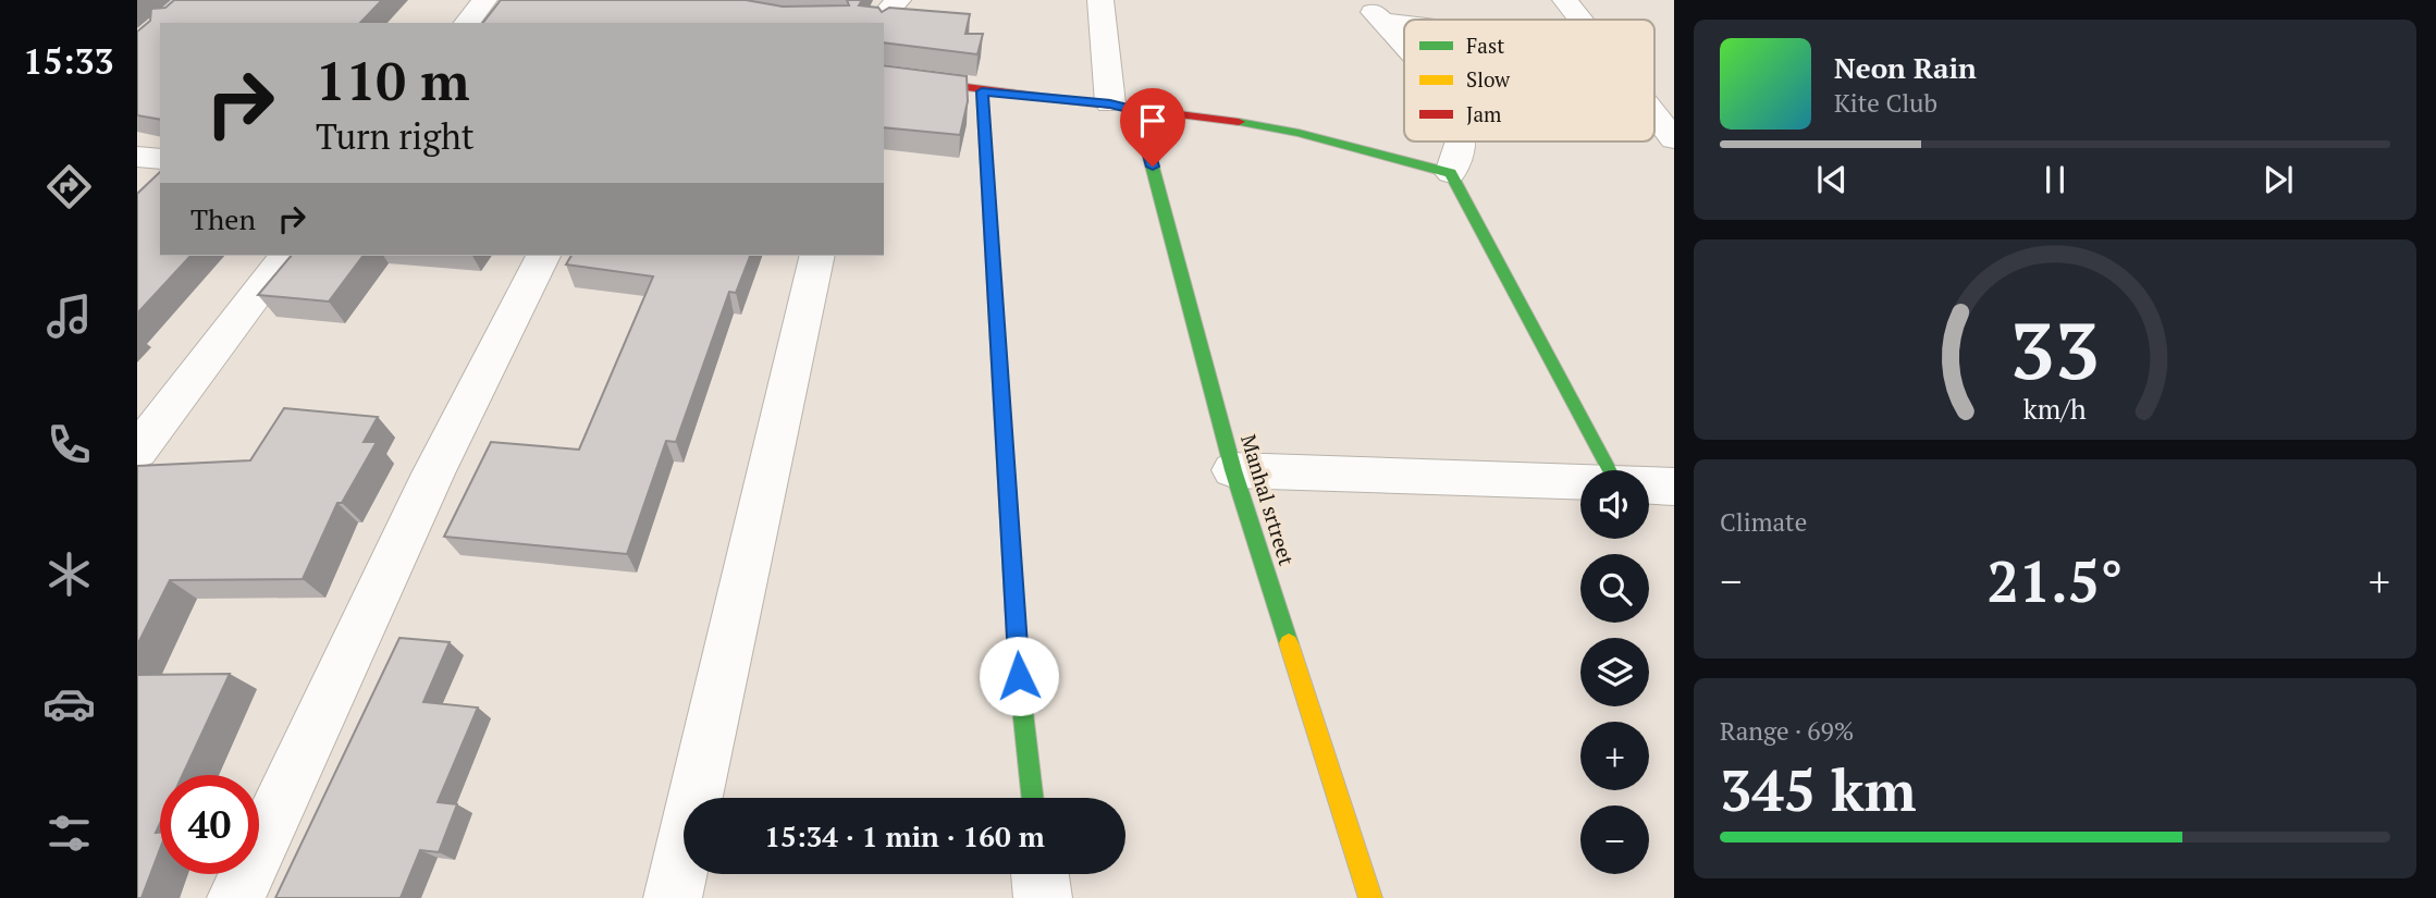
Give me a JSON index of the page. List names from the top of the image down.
{
  "streets": {
    "street": ["Manhal srtreet"]
  },
  "legend": ["Fast", "Slow", "Jam"],
  "page": {
    "tabs": "15:33",
    "turn": ["110 m", "Turn right"],
    "song": ["Neon Rain", "Kite Club"],
    "then": "Then",
    "tile": [
      "Climate",
      ["Range · 69%", "345 km"]
    ],
    "map_buttons": ["+", "−"],
    "heat": ["−", "21.5°", "+"],
    "limit": "40",
    "trip": "15:34 · 1 min · 160 m",
    "gauge": ["33", "km/h"]
  }
}
